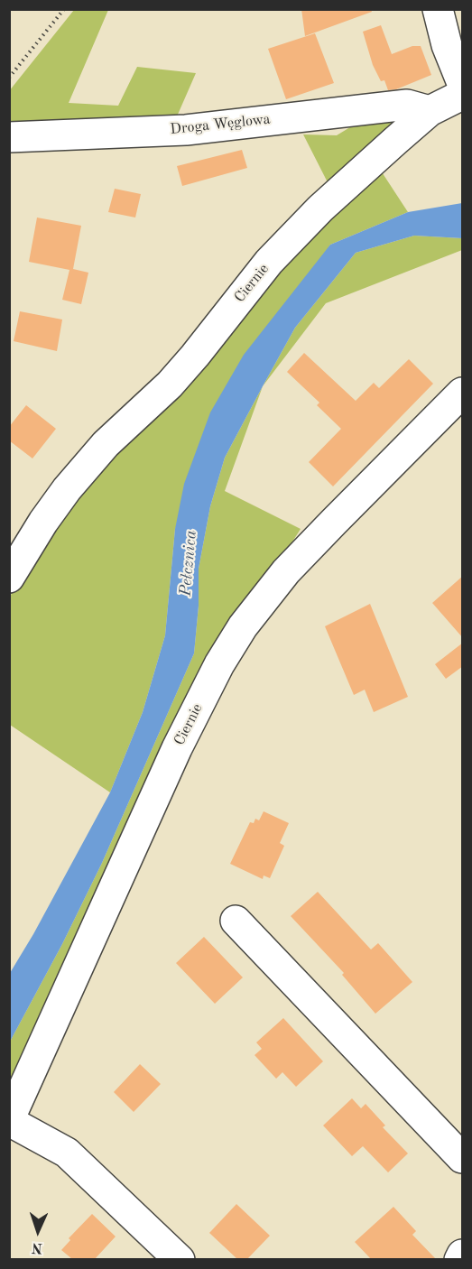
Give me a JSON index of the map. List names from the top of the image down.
{
  "streets": {
    "street": ["Droga Węglowa", "Ciernie"]
  },
  "crossings": [
    ["Droga Węglowa", "Ciernie"]
  ],
  "water": ["Pełcznica"],
  "north": "bottom"
}
